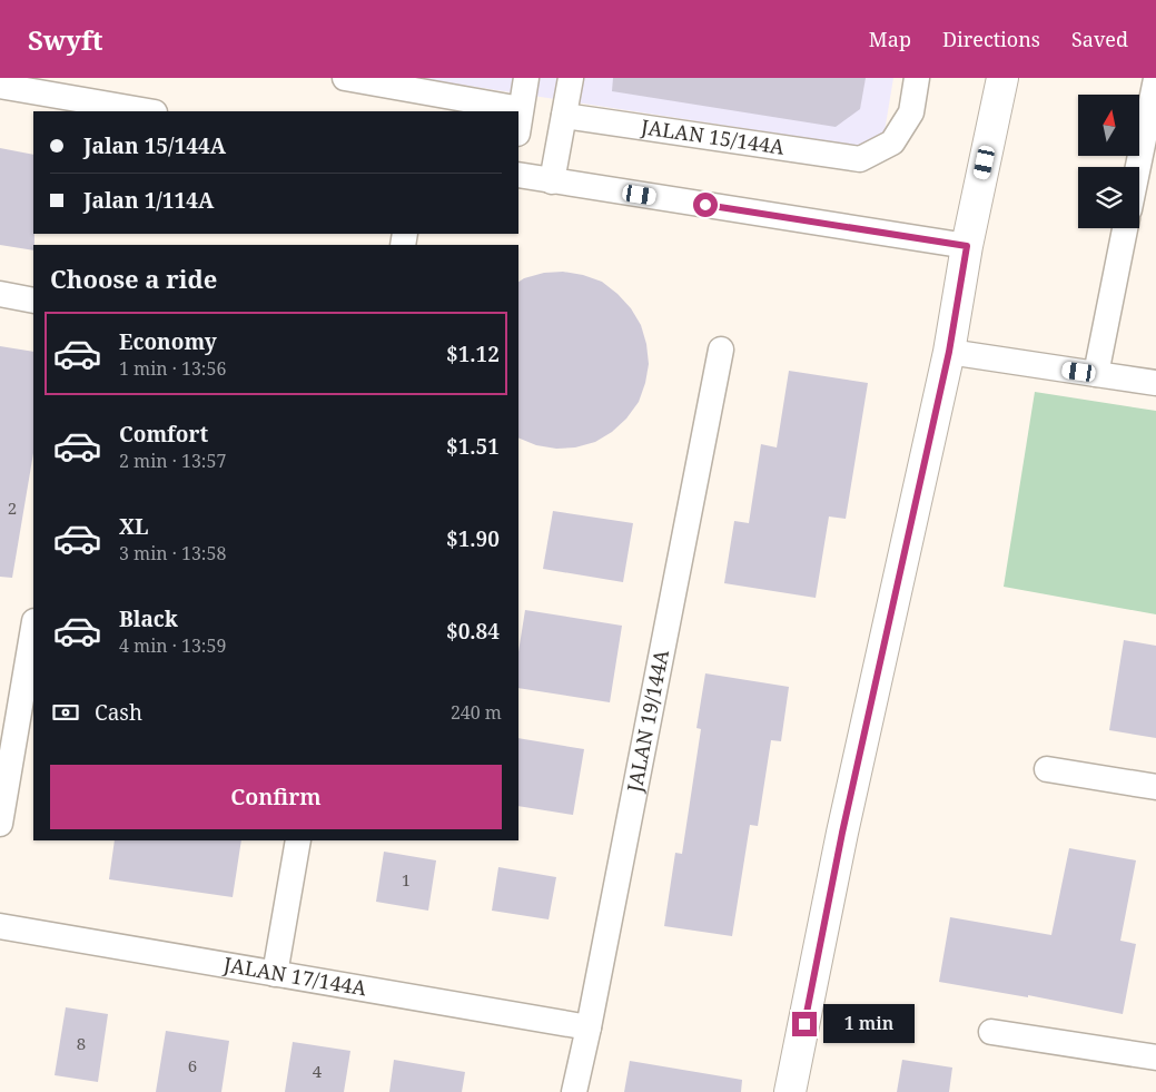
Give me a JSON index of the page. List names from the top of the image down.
{
  "streets": {
    "street": ["JALAN 15/144A", "JALAN 19/144A", "JALAN 17/144A"]
  },
  "crossings": [
    ["JALAN 19/144A", "JALAN 17/144A"]
  ],
  "house_numbers": [
    "2",
    "1",
    "8",
    "6",
    "4"
  ],
  "north": "top",
  "page": {
    "header": "Swyft",
    "nav": ["Map", "Directions", "Saved"],
    "banner": ["Jalan 15/144A", "Jalan 1/114A"],
    "heading": "Choose a ride",
    "list": [
      {
        "name": "Economy",
        "note": "1 min · 13:56",
        "value": "$1.12"
      },
      {
        "name": "Comfort",
        "note": "2 min · 13:57",
        "value": "$1.51"
      },
      {
        "name": "XL",
        "note": "3 min · 13:58",
        "value": "$1.90"
      },
      {
        "name": "Black",
        "note": "4 min · 13:59",
        "value": "$0.84"
      }
    ],
    "pay": ["Cash", "240 m"],
    "buttons": "Confirm",
    "bubble": "1 min"
  }
}
